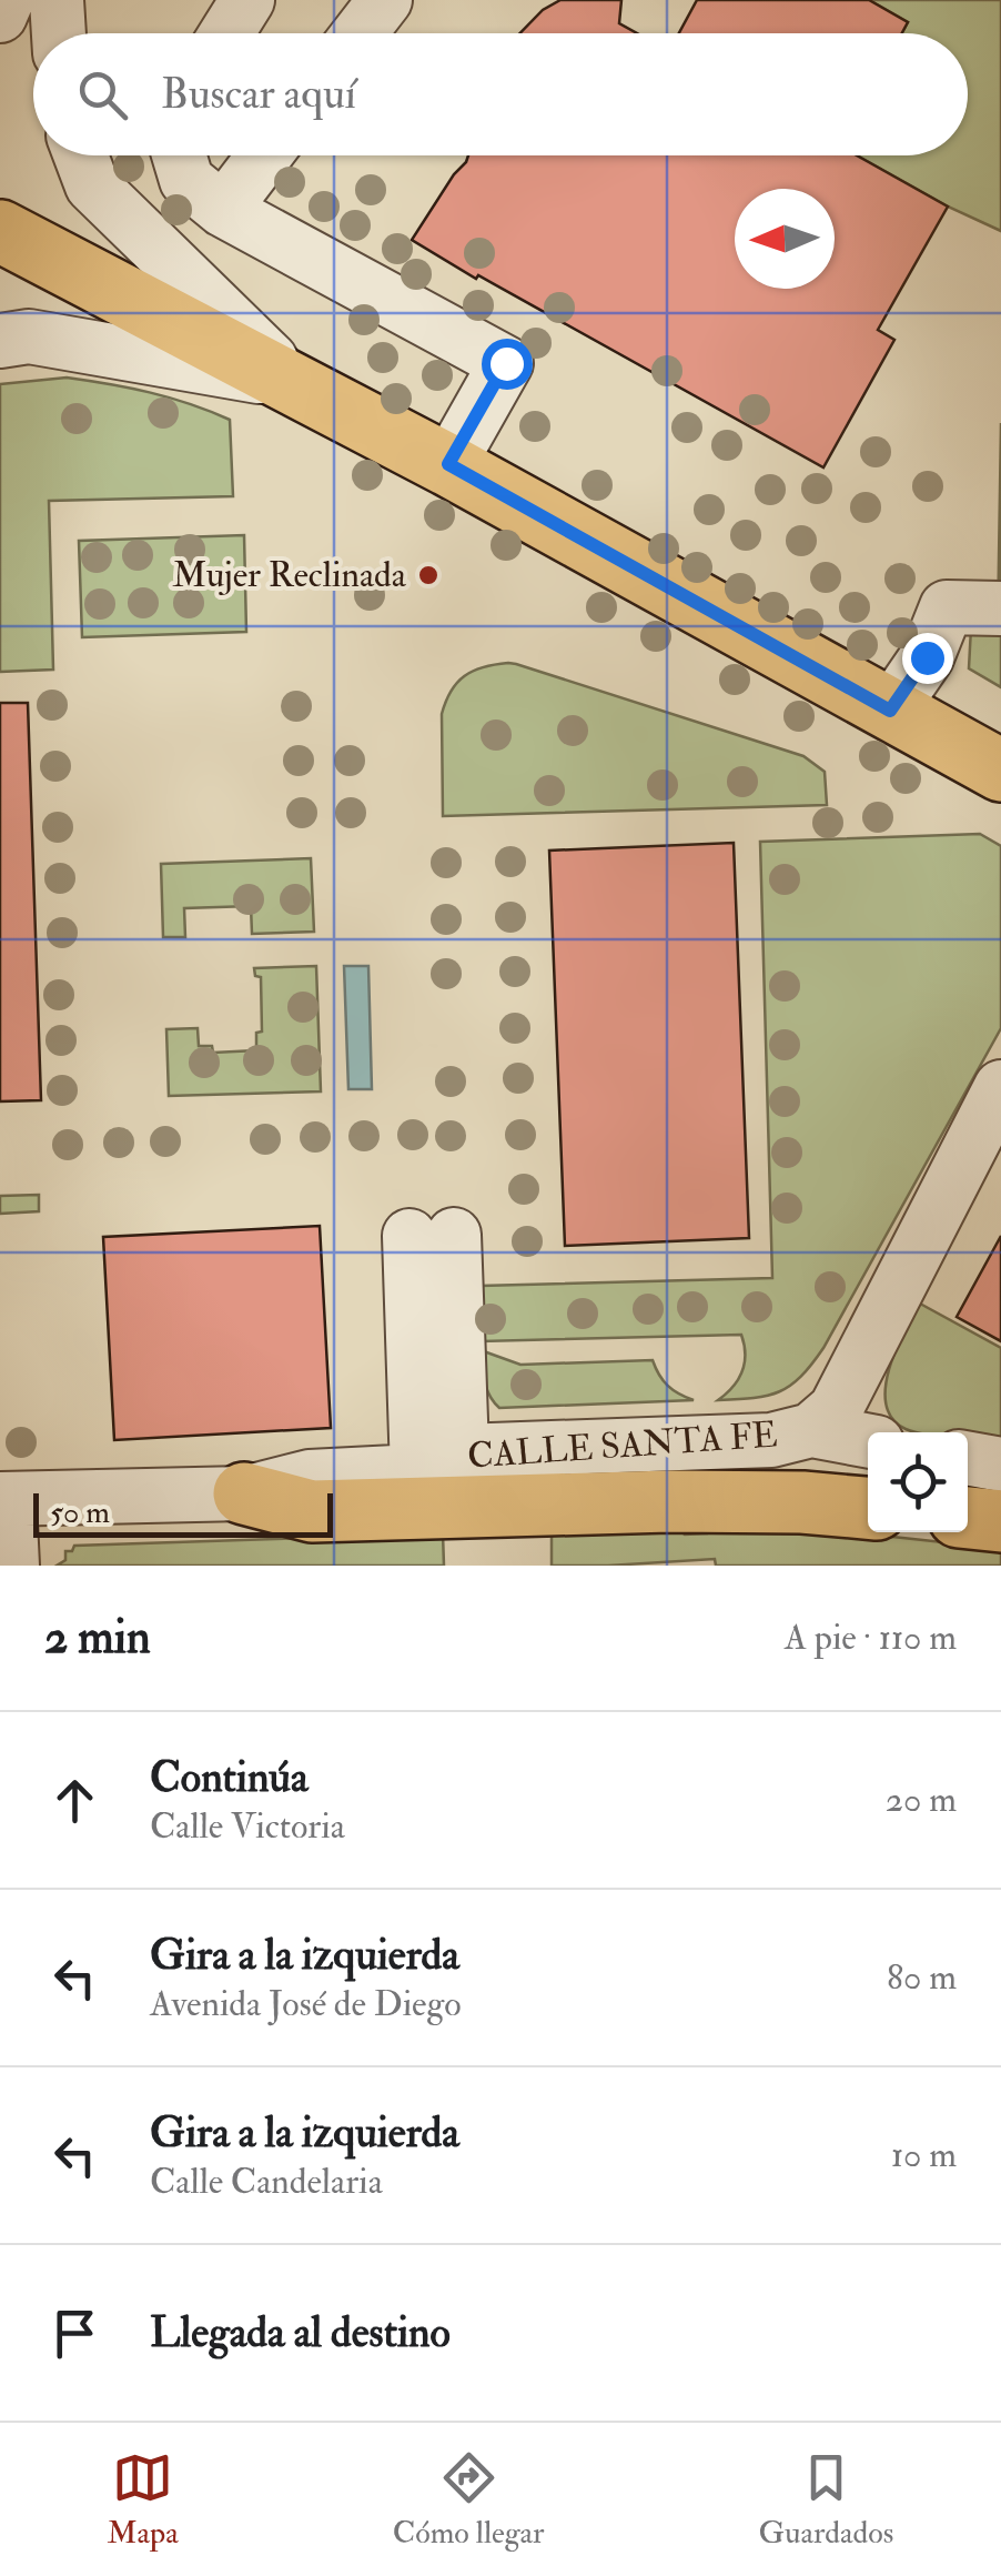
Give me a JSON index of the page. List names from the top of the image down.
{
  "streets": {
    "street": ["CALLE SANTA FE"]
  },
  "places": ["Mujer Reclinada"],
  "scale_bar": "50 m",
  "north": "left",
  "page": {
    "search": "Buscar aquí",
    "scale": "50 m",
    "heading": ["2 min", "A pie · 110 m"],
    "list": [
      ["Continúa", "Calle Victoria", "20 m"],
      ["Gira a la izquierda", "Avenida José de Diego", "80 m"],
      ["Gira a la izquierda", "Calle Candelaria", "10 m"],
      "Llegada al destino"
    ],
    "nav": ["Mapa", "Cómo llegar", "Guardados"]
  }
}
